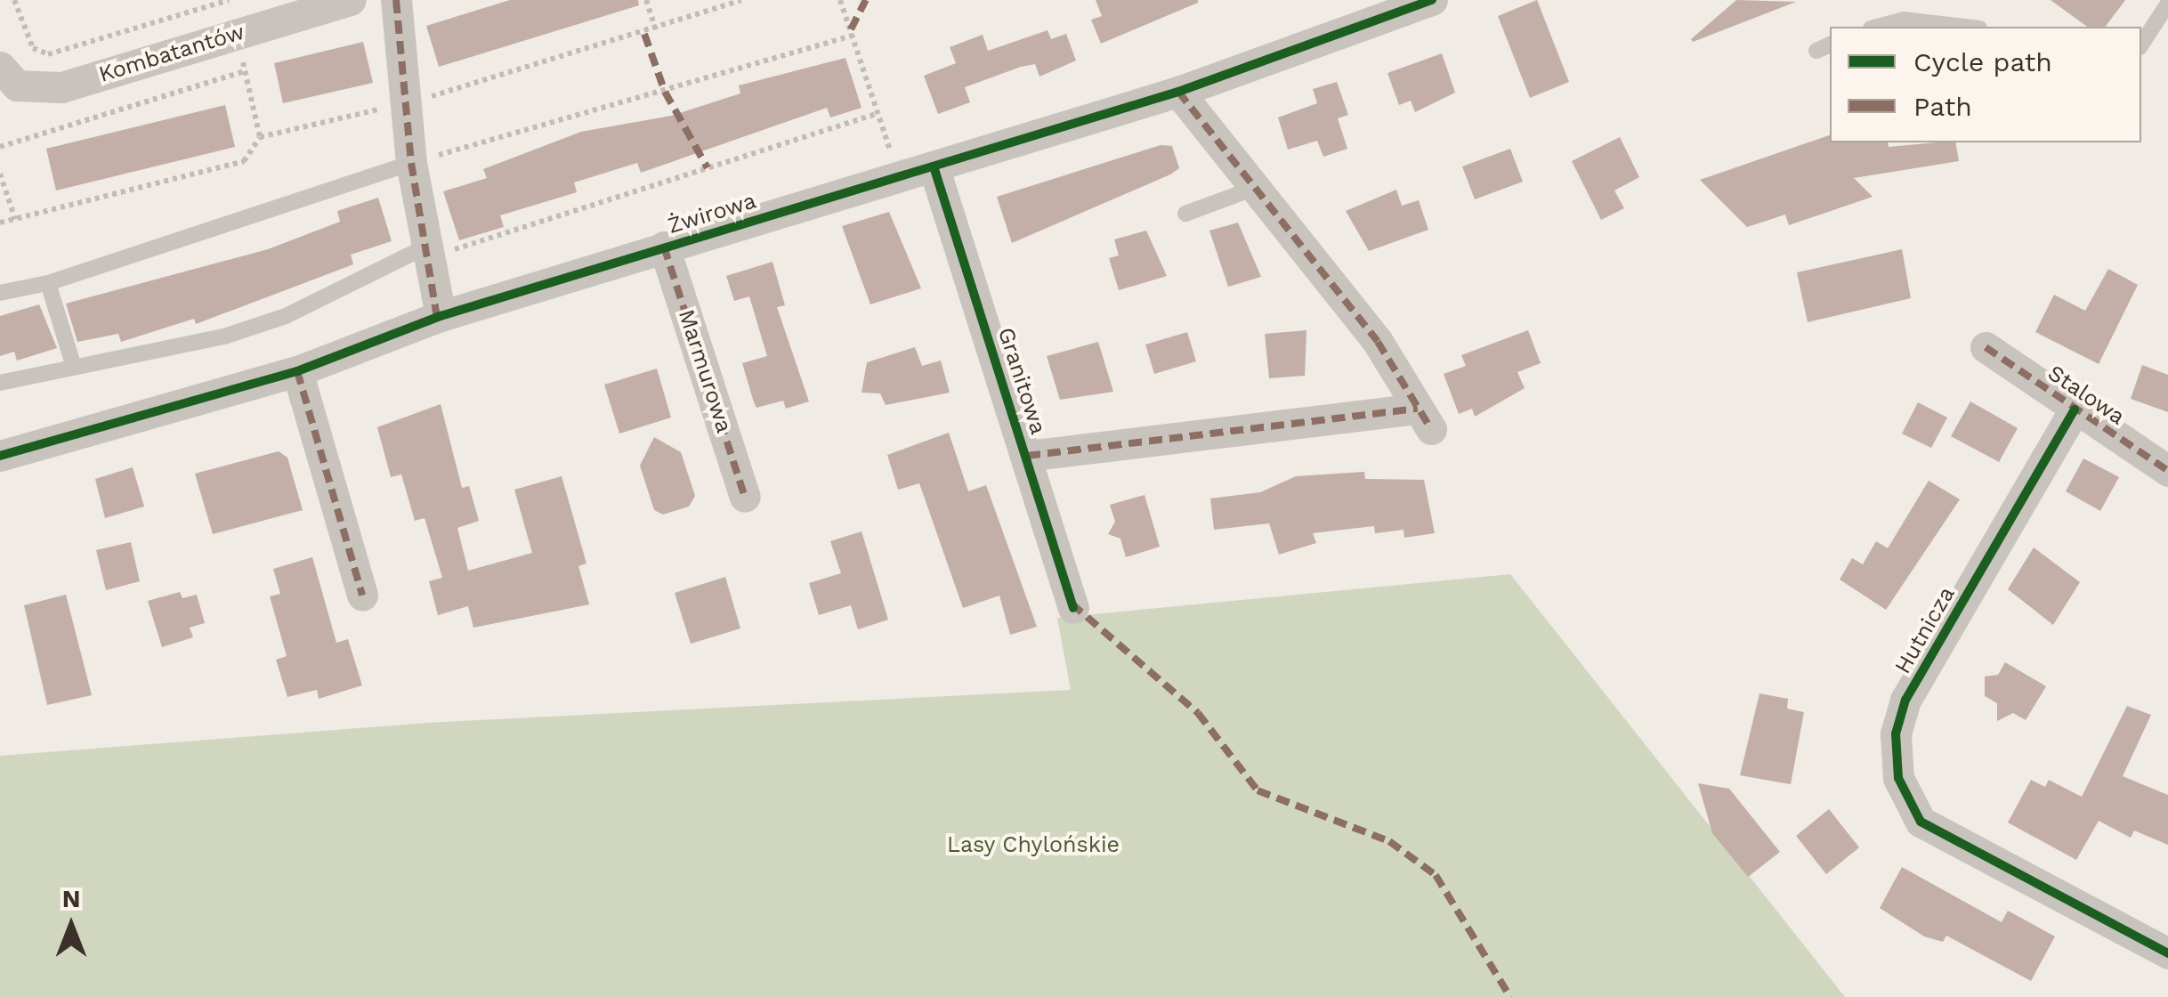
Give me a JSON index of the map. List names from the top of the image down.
{
  "streets": {
    "street": [
      "Kombatantów",
      "Żwirowa",
      "Marmurowa",
      "Granitowa",
      "Stalowa",
      "Hutnicza"
    ]
  },
  "crossings": [
    ["Żwirowa", "Marmurowa"],
    ["Żwirowa", "Granitowa"],
    ["Stalowa", "Hutnicza"]
  ],
  "parks": ["Lasy Chylońskie"],
  "legend": ["Cycle path", "Path"],
  "north": "top"
}
